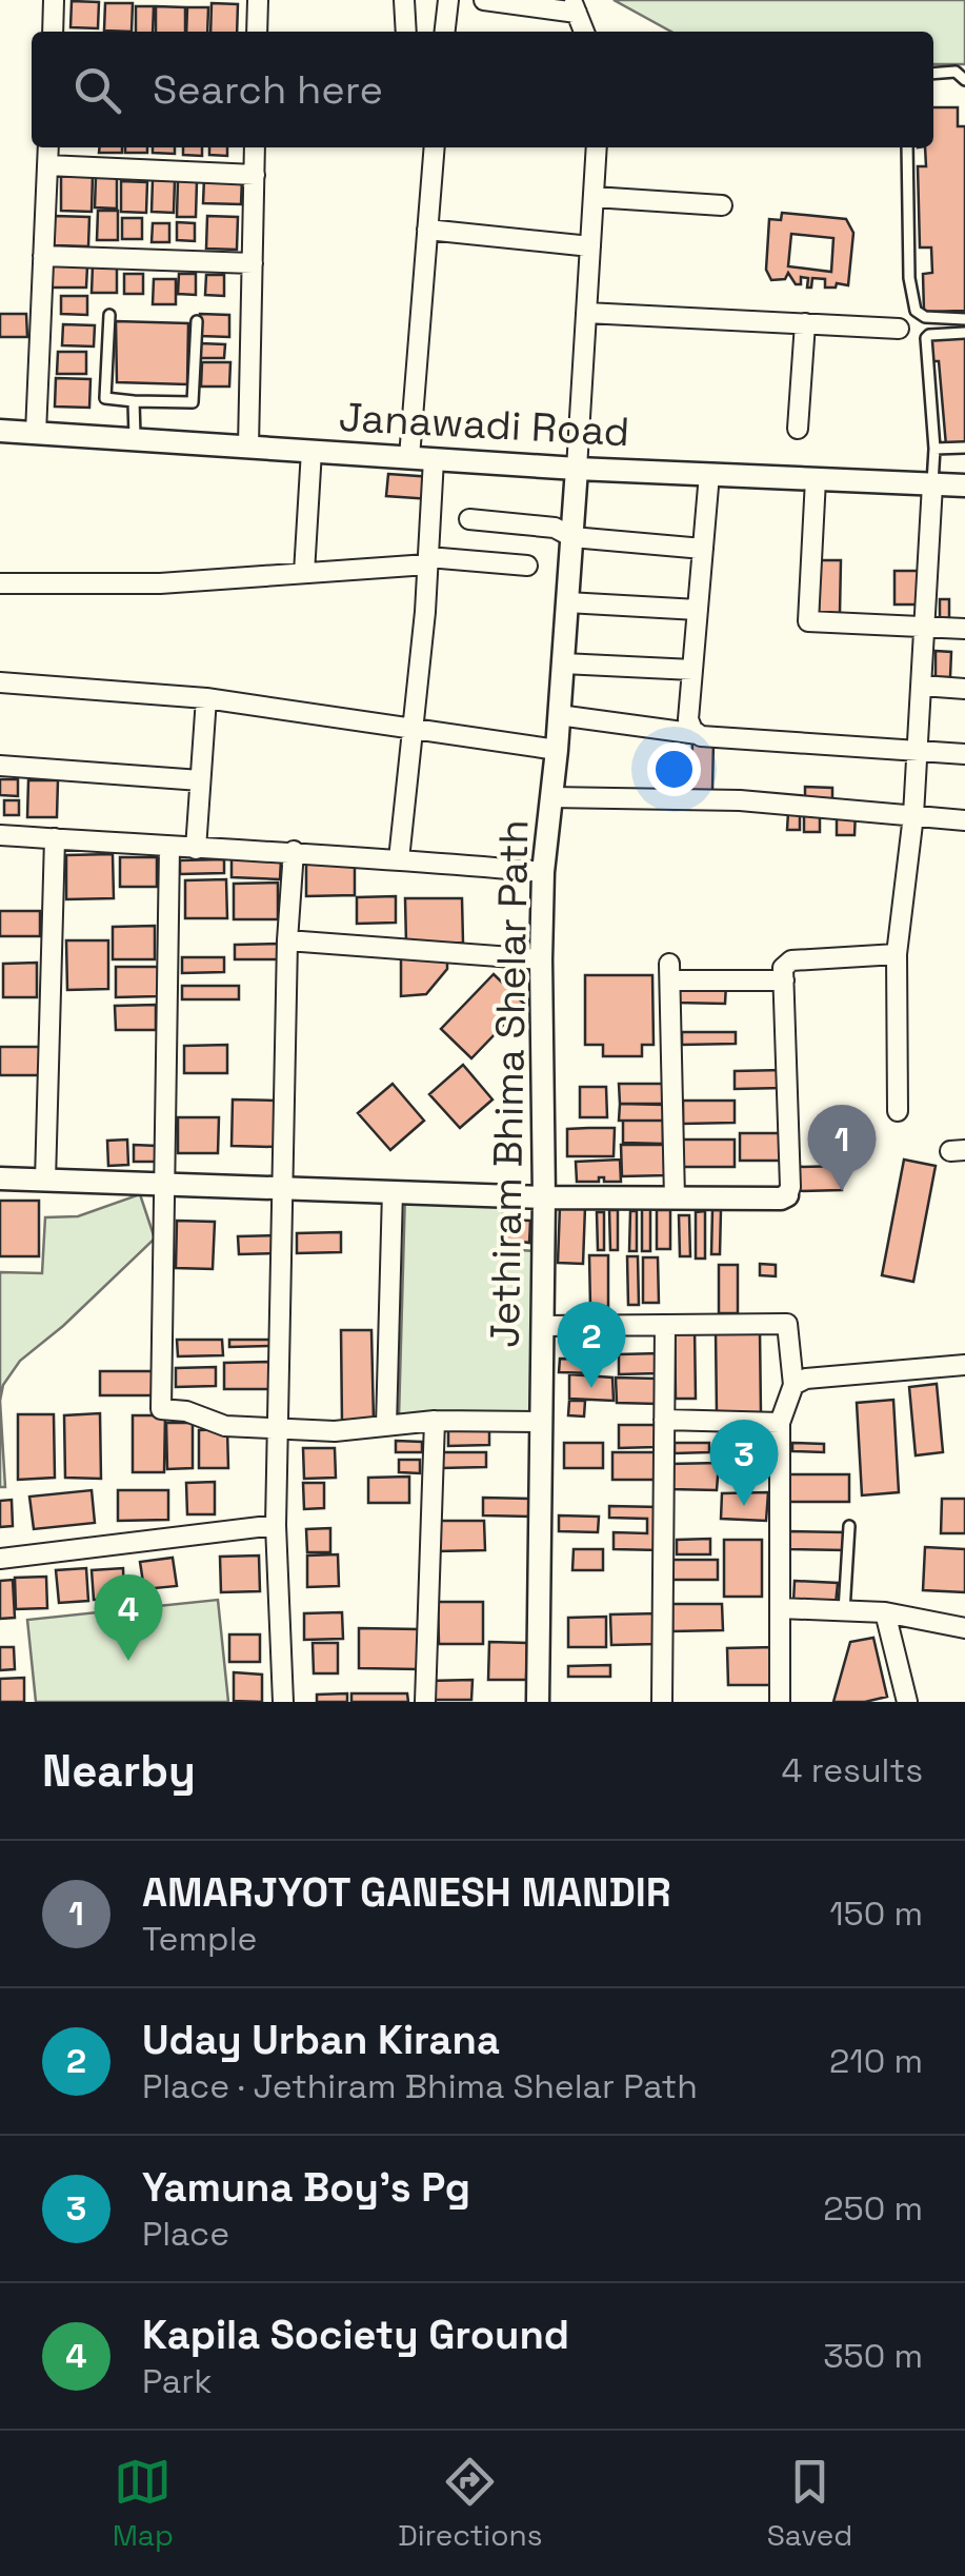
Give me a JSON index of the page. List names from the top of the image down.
{
  "streets": {
    "street": ["Janawadi Road", "Jethiram Bhima Shelar Path"]
  },
  "crossings": [
    ["Janawadi Road", "Jethiram Bhima Shelar Path"]
  ],
  "page": {
    "search": "Search here",
    "pins": [
      "1",
      "2",
      "3",
      "4"
    ],
    "heading": ["Nearby", "4 results"],
    "list": [
      {
        "mark": "1",
        "name": "AMARJYOT GANESH MANDIR",
        "note": "Temple",
        "value": "150 m"
      },
      {
        "mark": "2",
        "name": "Uday Urban Kirana",
        "note": "Place · Jethiram Bhima Shelar Path",
        "value": "210 m"
      },
      {
        "mark": "3",
        "name": "Yamuna Boy's Pg",
        "note": "Place",
        "value": "250 m"
      },
      {
        "mark": "4",
        "name": "Kapila Society Ground",
        "note": "Park",
        "value": "350 m"
      }
    ],
    "nav": ["Map", "Directions", "Saved"]
  }
}
